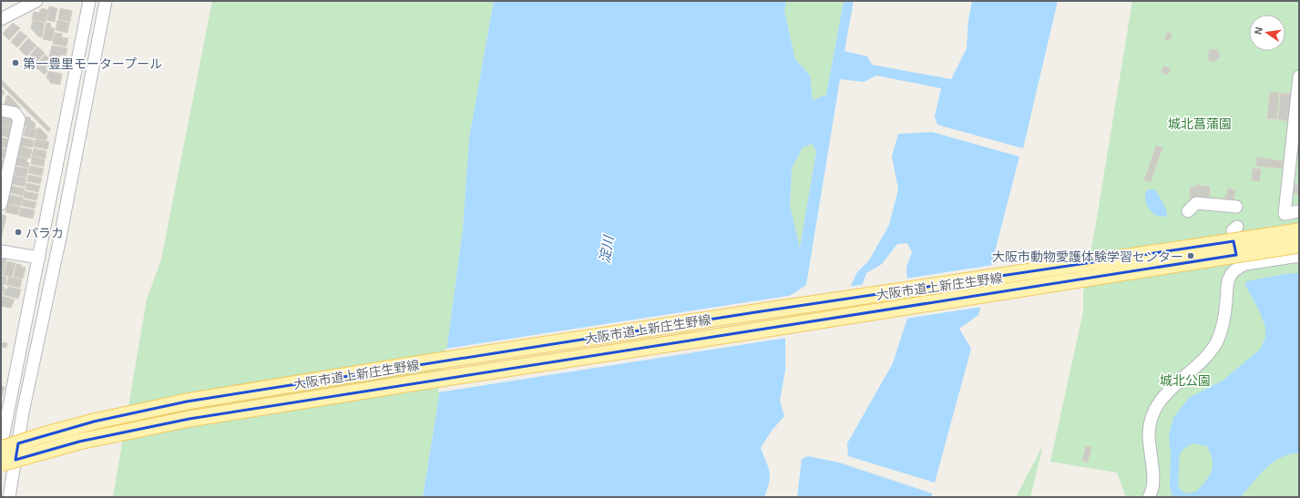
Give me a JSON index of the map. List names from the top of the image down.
{
  "streets": {
    "main road": ["大阪市道上新庄生野線"]
  },
  "water": ["淀川"],
  "parks": ["城北菖蒲園", "城北公園"],
  "places": ["第一豊里モータープール", "パラカ", "大阪市動物愛護体験学習センター"],
  "north": "left"
}
